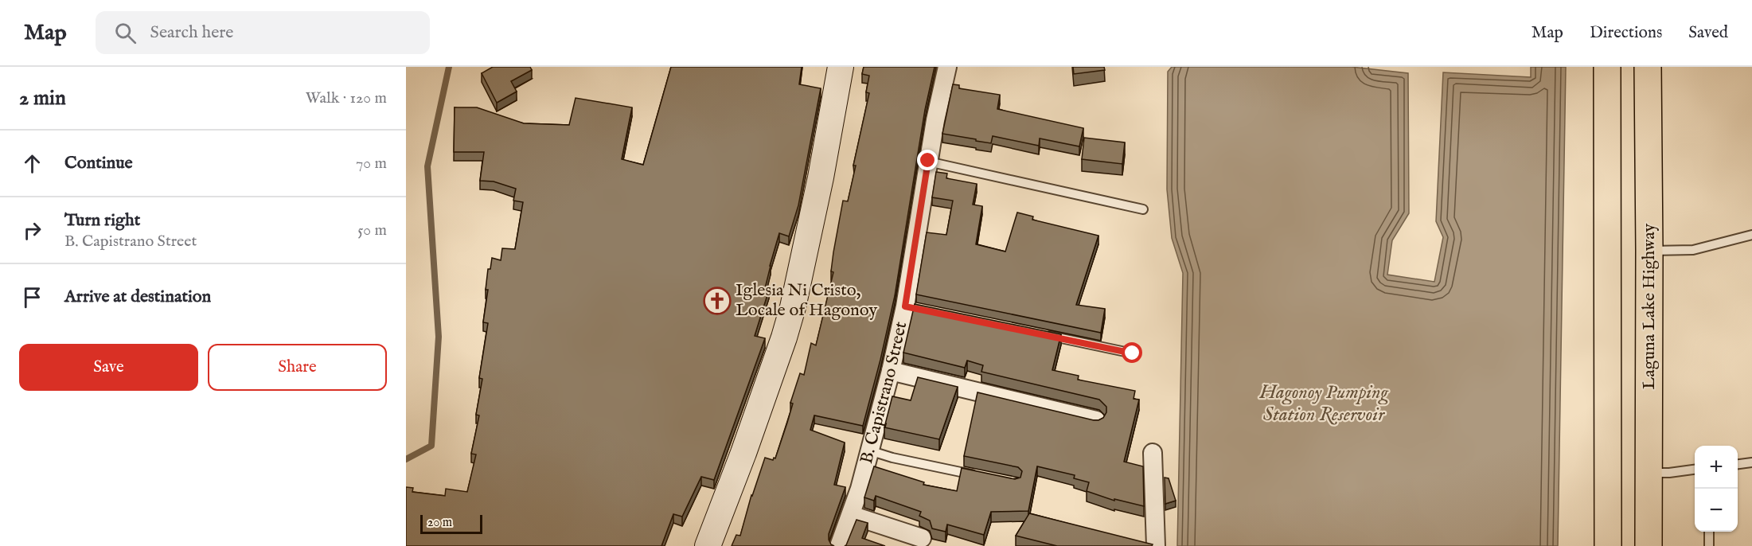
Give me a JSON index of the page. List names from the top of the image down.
{
  "streets": {
    "main road": ["Laguna Lake Highway"],
    "street": ["B. Capistrano Street"]
  },
  "water": ["Hagonoy Pumping Station Reservoir"],
  "places": {
    "church": ["Iglesia Ni Cristo, Locale of Hagonoy"]
  },
  "scale_bar": "20 m",
  "page": {
    "header": "Map",
    "search": "Search here",
    "nav": ["Map", "Directions", "Saved"],
    "heading": ["2 min", "Walk · 120 m"],
    "list": [
      ["Continue", "70 m"],
      ["Turn right", "B. Capistrano Street", "50 m"],
      "Arrive at destination"
    ],
    "buttons": ["Save", "Share"],
    "map_buttons": ["+", "−"],
    "scale": "20 m"
  }
}
